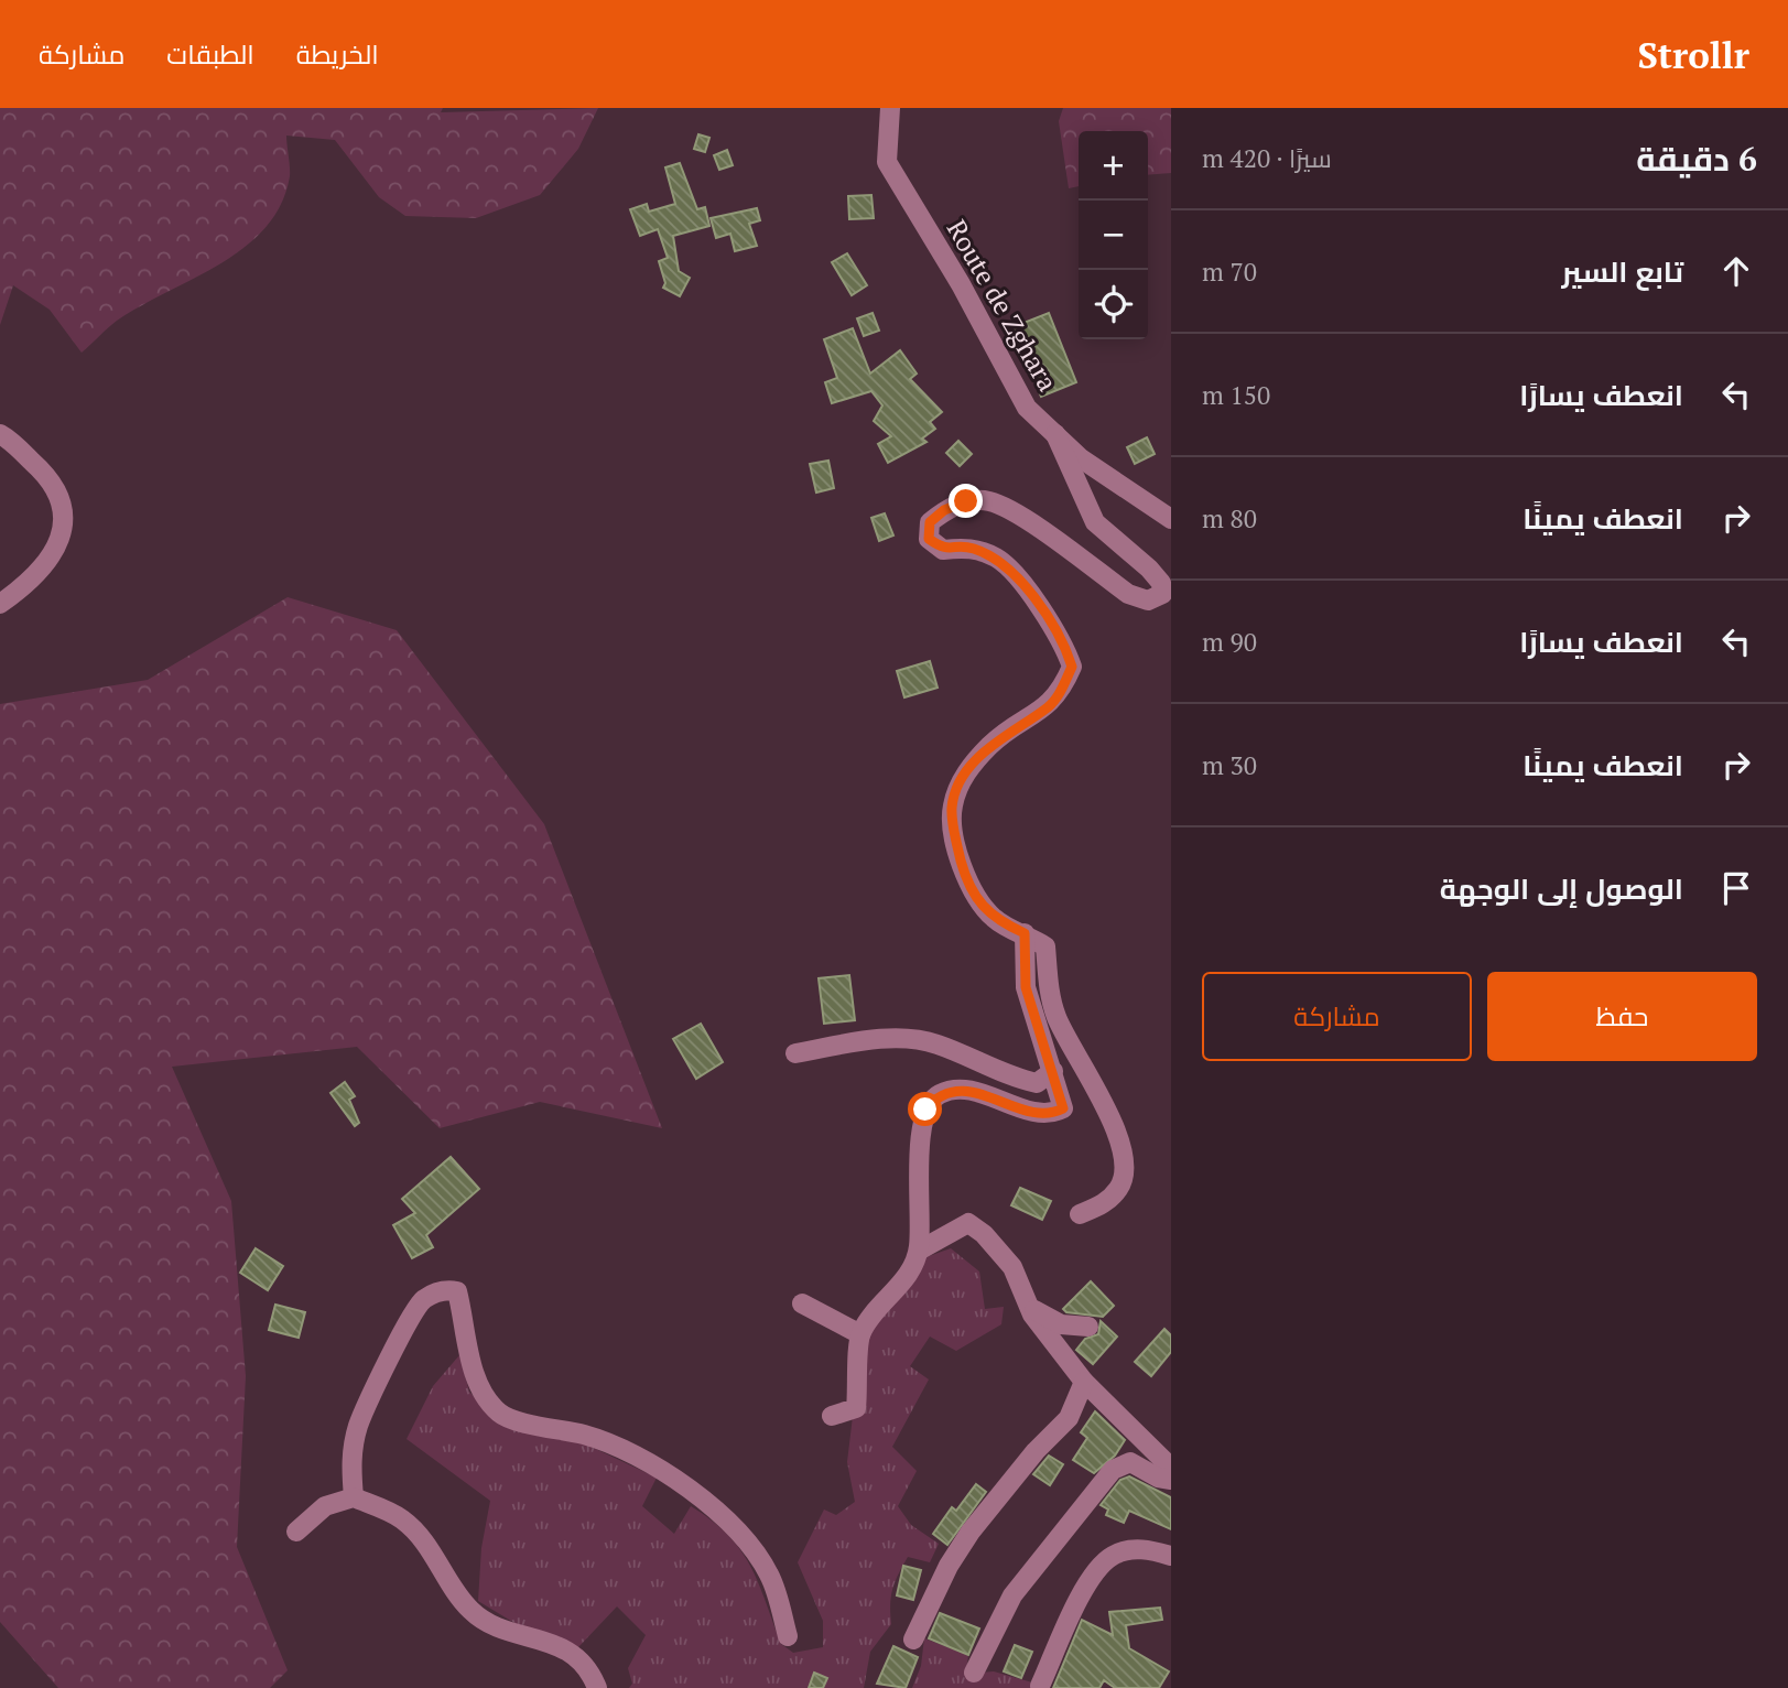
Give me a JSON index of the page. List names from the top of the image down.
{
  "streets": {
    "street": ["Route de Zghara"]
  },
  "page": {
    "header": "Strollr",
    "nav": ["الخريطة", "الطبقات", "مشاركة"],
    "heading": ["6 دقيقة", "سيرًا · 420 m"],
    "map_buttons": ["+", "−"],
    "list": [
      ["تابع السير", "70 m"],
      ["انعطف يسارًا", "150 m"],
      ["انعطف يمينًا", "80 m"],
      ["انعطف يسارًا", "90 m"],
      ["انعطف يمينًا", "30 m"],
      "الوصول إلى الوجهة"
    ],
    "buttons": ["حفظ", "مشاركة"]
  }
}
